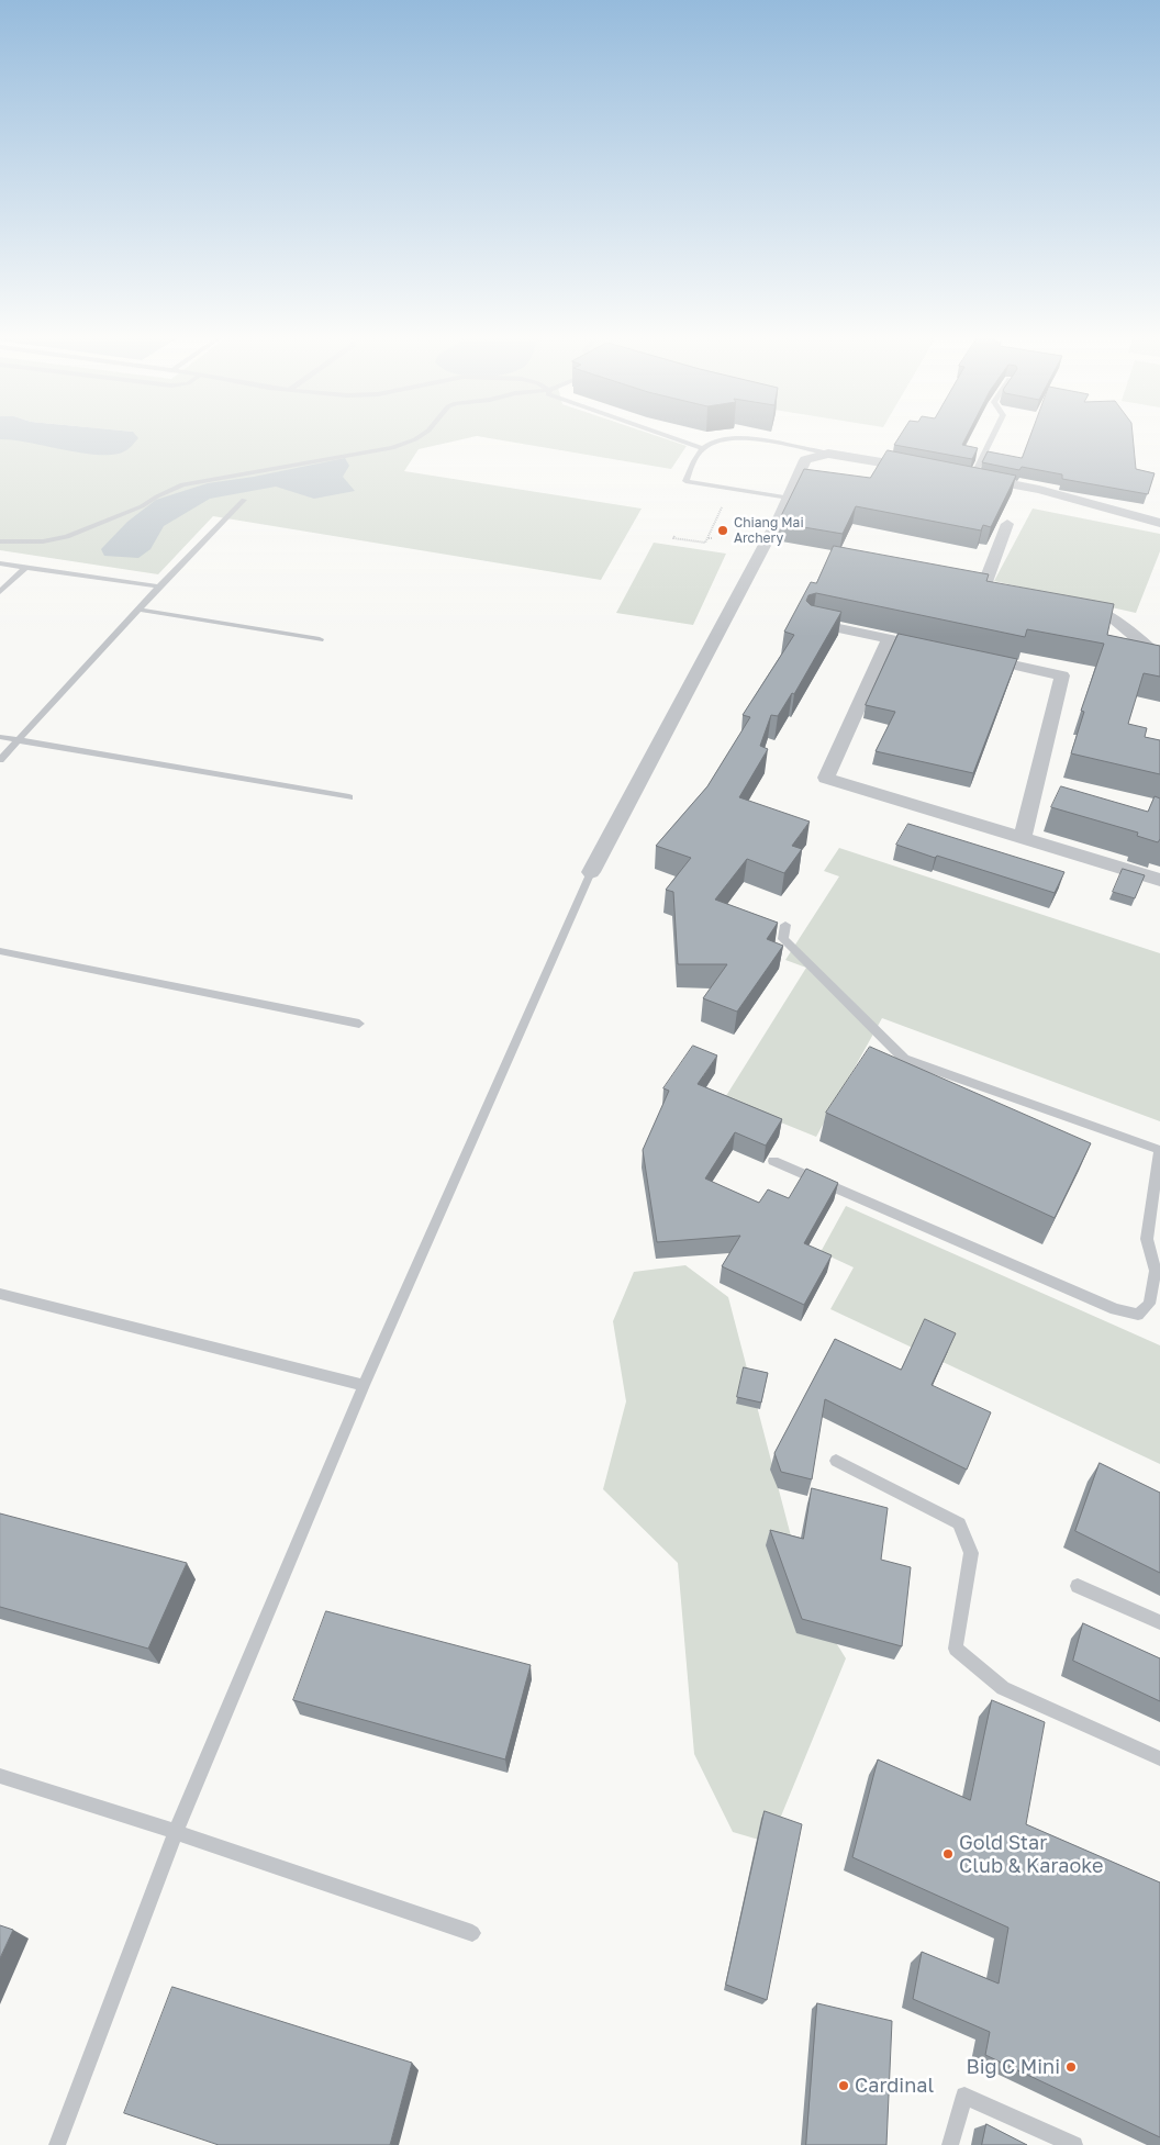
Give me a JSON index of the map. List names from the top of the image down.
{
  "places": [
    "Chiang Mai Archery",
    "Gold Star Club & Karaoke",
    "Big C Mini",
    "Cardinal"
  ]
}
